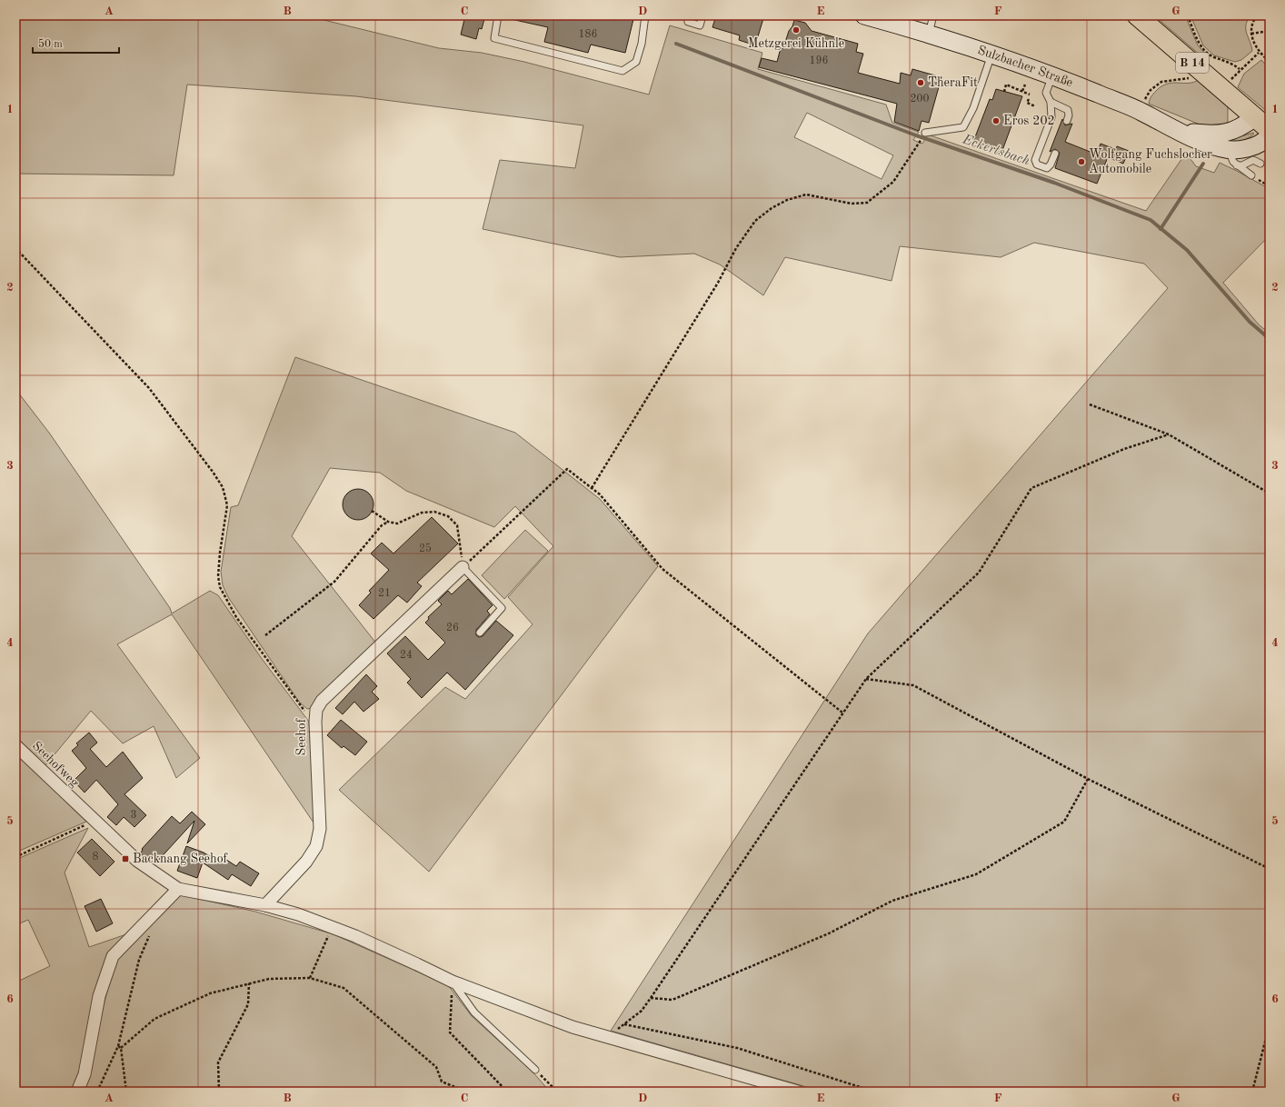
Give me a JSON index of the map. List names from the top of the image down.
{
  "streets": {
    "main road": ["B 14"],
    "street": ["Sulzbacher Straße", "Seehof", "Seehofweg"]
  },
  "water": ["Eckertsbach"],
  "places": {
    "other": [
      "Metzgerei Kühnle",
      "TheraFit",
      "Eros 202",
      "Wolfgang Fuchslocher Automobile"
    ],
    "transit": ["Backnang Seehof"]
  },
  "house_numbers": [
    "186",
    "196",
    "200",
    "25",
    "21",
    "26",
    "24",
    "3",
    "8"
  ],
  "scale_bar": "50 m",
  "grid": {
    "columns": [
      "A",
      "B",
      "C",
      "D",
      "E",
      "F",
      "G"
    ],
    "rows": [
      "1",
      "2",
      "3",
      "4",
      "5",
      "6"
    ]
  }
}
